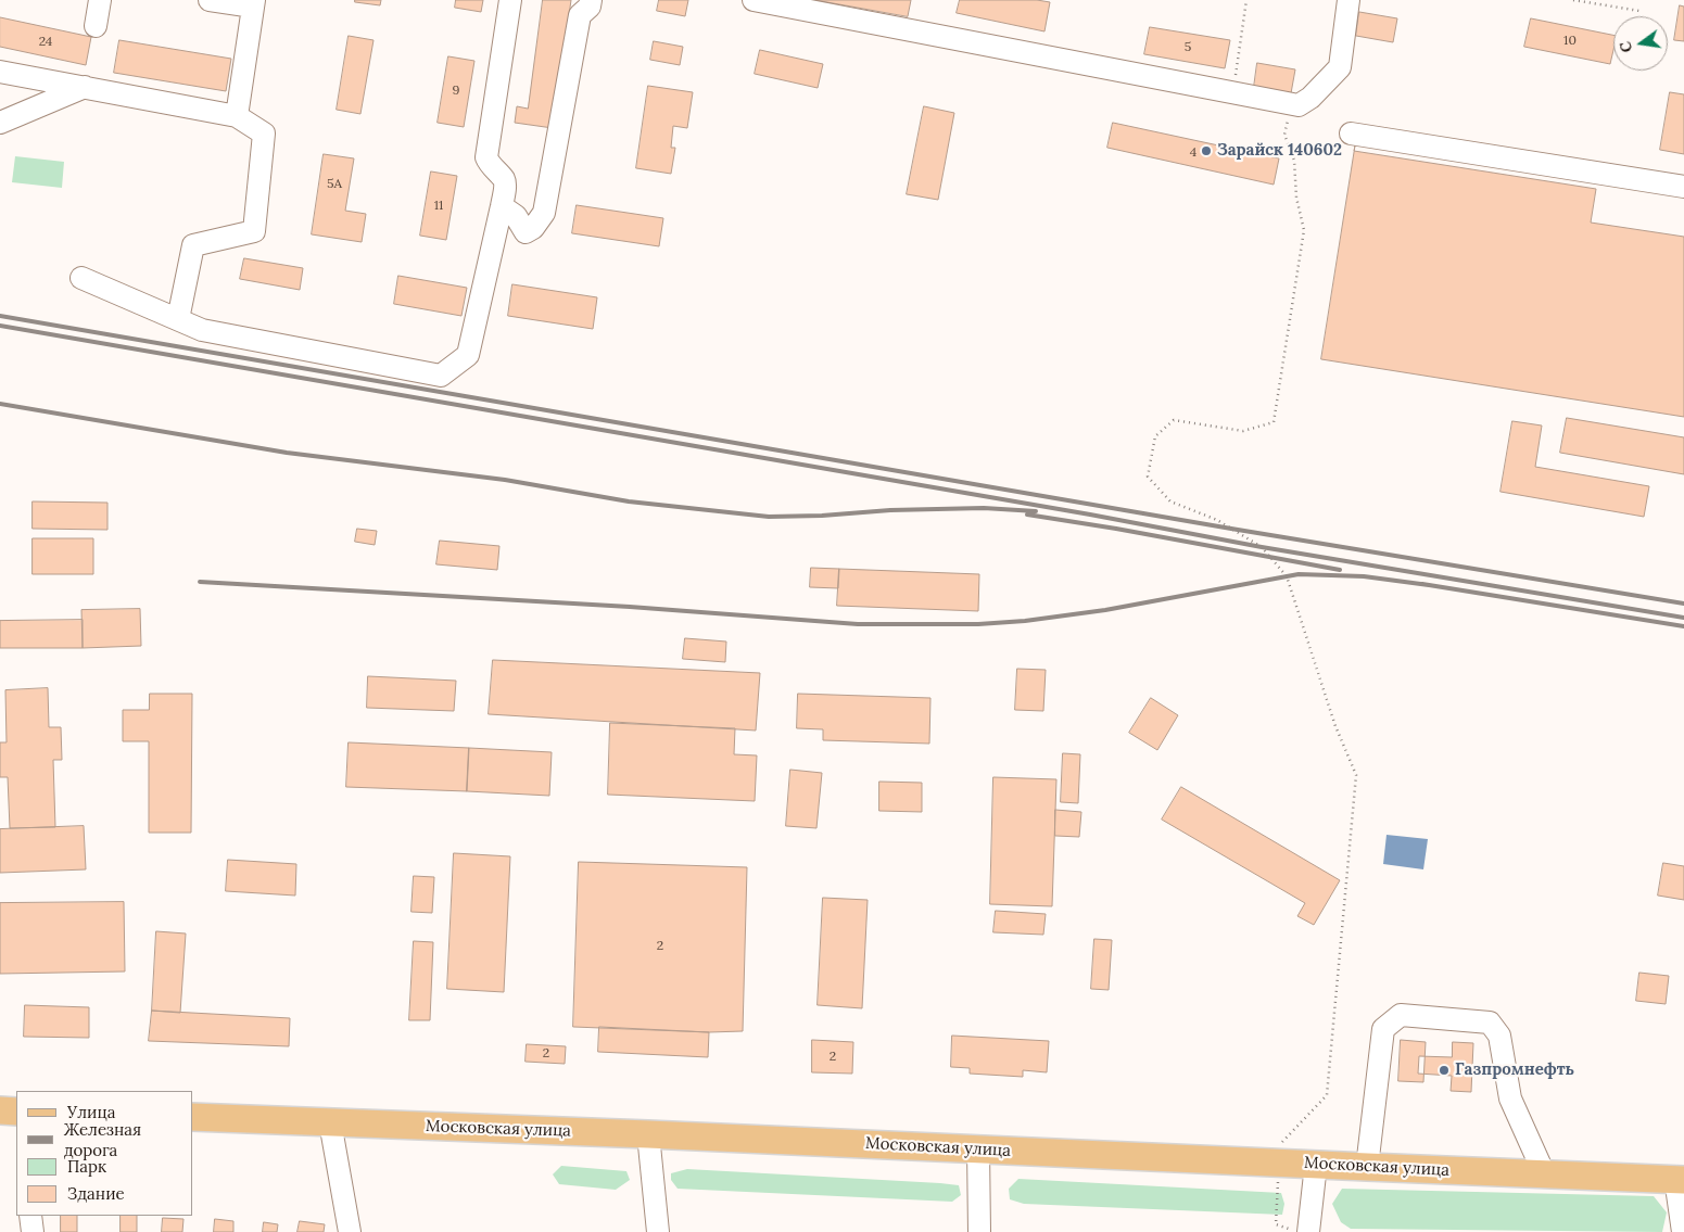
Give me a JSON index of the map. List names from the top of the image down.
{
  "streets": {
    "main road": ["Московская улица"]
  },
  "places": ["Зарайск 140602", "Газпромнефть"],
  "house_numbers": [
    "10",
    "24",
    "5",
    "9",
    "4",
    "5А",
    "11",
    "2",
    "2",
    "2"
  ],
  "legend": [
    "Улица",
    "Железная дорога",
    "Парк",
    "Здание"
  ],
  "north": "left"
}
